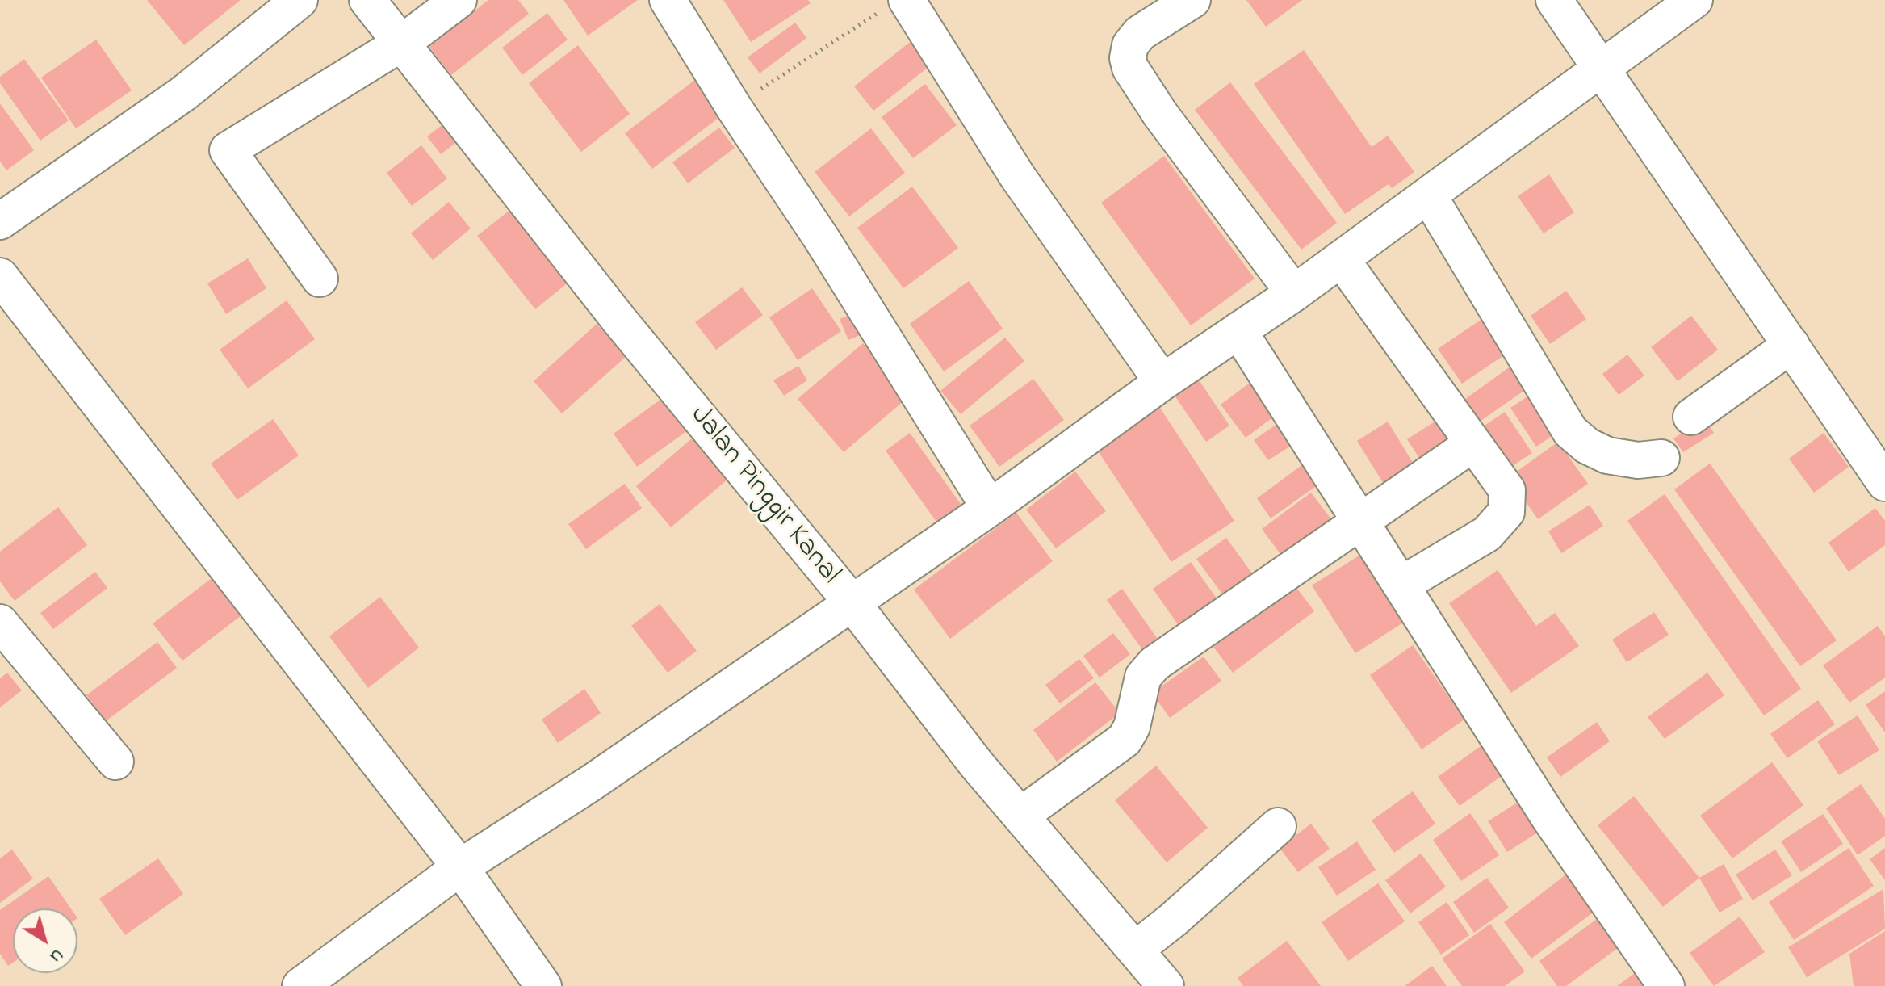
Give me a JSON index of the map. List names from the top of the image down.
{
  "streets": {
    "street": ["Jalan Pinggir Kanal"]
  },
  "north": "bottom right"
}
